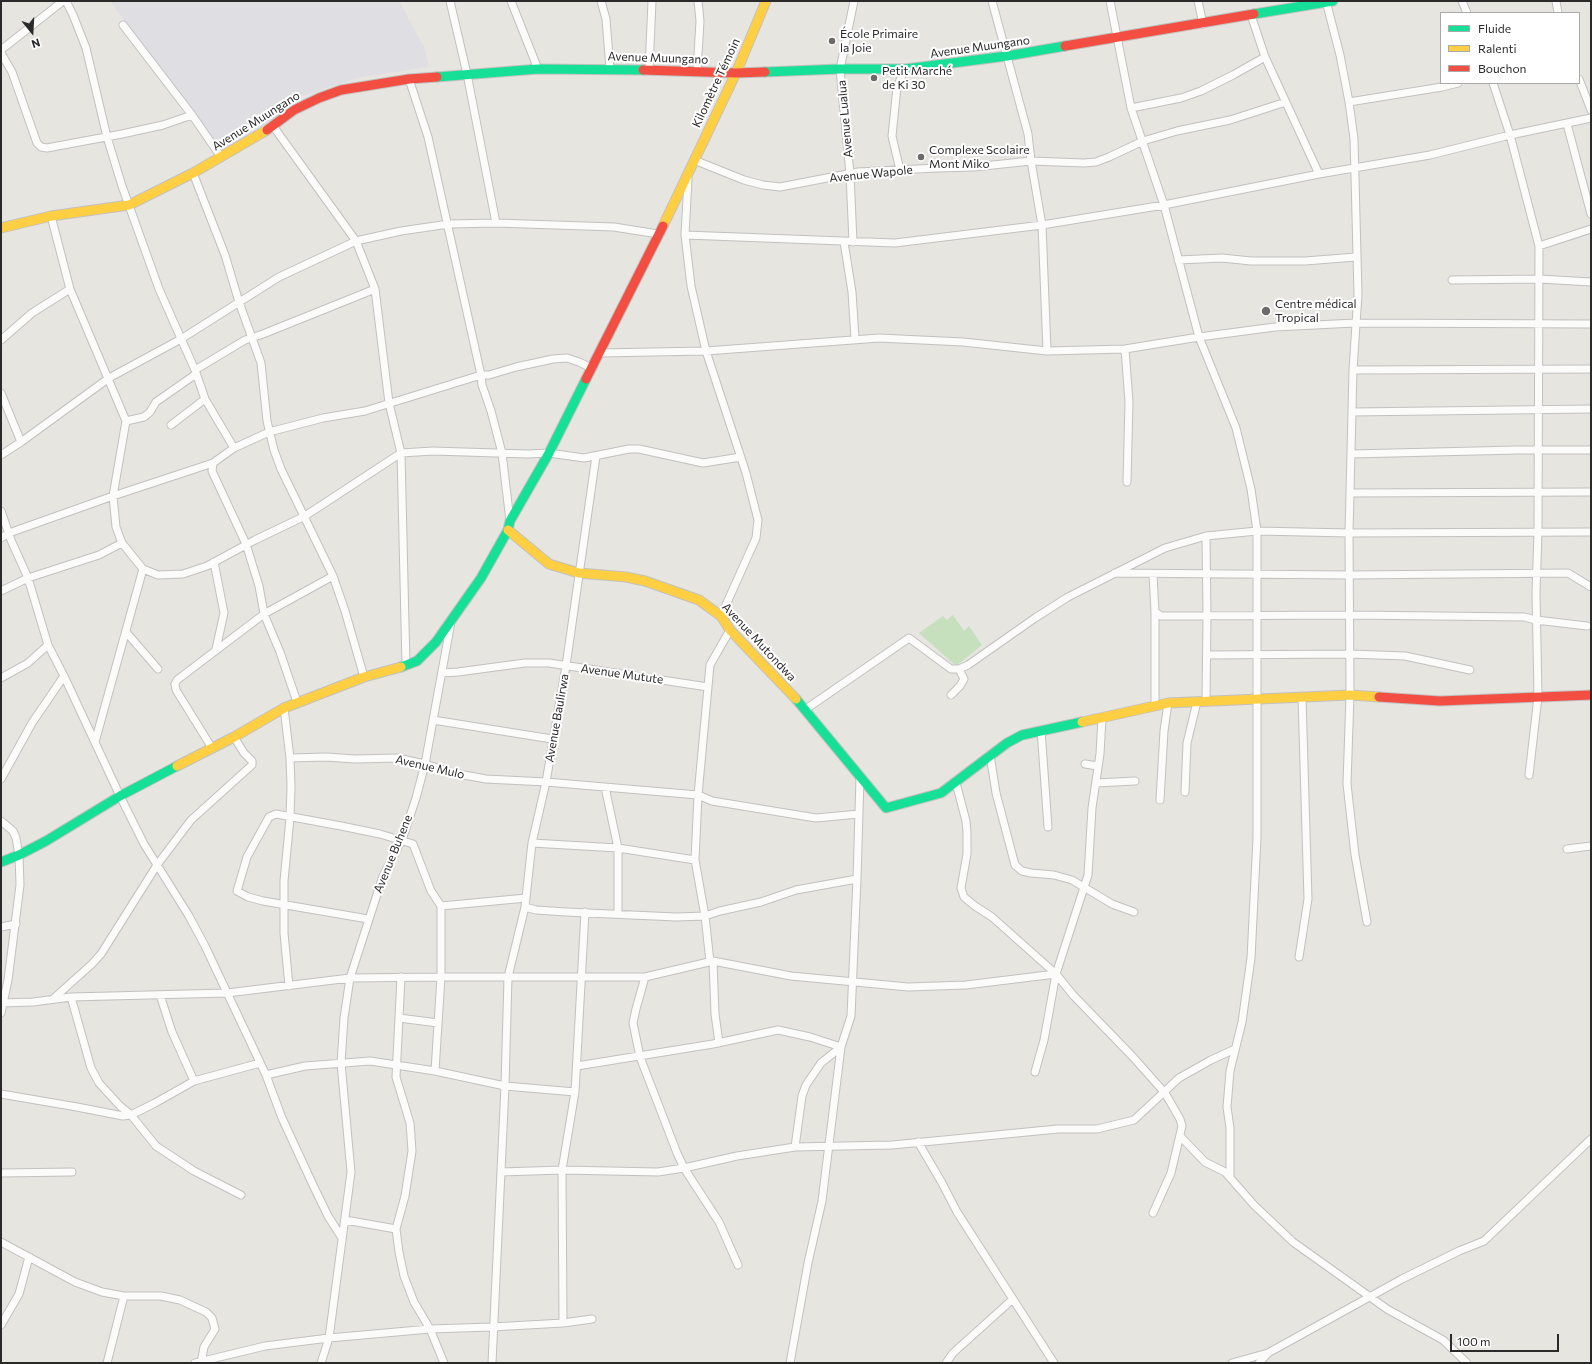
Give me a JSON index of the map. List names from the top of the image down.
{
  "streets": {
    "street": [
      "Avenue Muungano",
      "Kilomètre Témoin",
      "Avenue Lualua",
      "Avenue Wapole",
      "Avenue Mutondwa",
      "Avenue Mutute",
      "Avenue Baulirwa",
      "Avenue Mulo",
      "Avenue Buhene"
    ]
  },
  "crossings": [
    ["Avenue Muungano", "Kilomètre Témoin"],
    ["Avenue Muungano", "Avenue Lualua"],
    ["Kilomètre Témoin", "Avenue Wapole"],
    ["Kilomètre Témoin", "Avenue Mutondwa"],
    ["Kilomètre Témoin", "Avenue Buhene"],
    ["Avenue Lualua", "Avenue Wapole"],
    ["Avenue Mutondwa", "Avenue Baulirwa"],
    ["Avenue Mutute", "Avenue Baulirwa"],
    ["Avenue Mutute", "Avenue Buhene"],
    ["Avenue Baulirwa", "Avenue Mulo"],
    ["Avenue Mulo", "Avenue Buhene"]
  ],
  "places": [
    "École Primaire la Joie",
    "Petit Marché de Ki 30",
    "Complexe Scolaire Mont Miko",
    "Centre médical Tropical"
  ],
  "legend": ["Fluide", "Ralenti", "Bouchon"],
  "scale_bar": "100 m",
  "north": "bottom"
}
